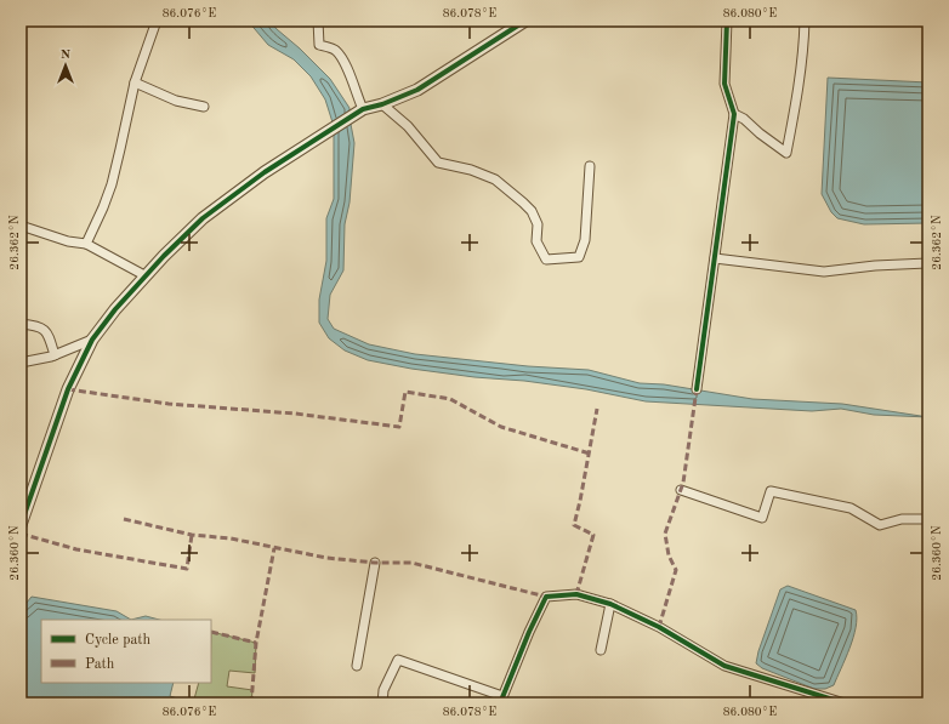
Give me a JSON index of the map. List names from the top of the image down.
{
  "legend": ["Cycle path", "Path"],
  "north": "top",
  "coordinates": [
    "86.076°E",
    "86.078°E",
    "86.080°E",
    "26.362°N",
    "26.360°N"
  ]
}
